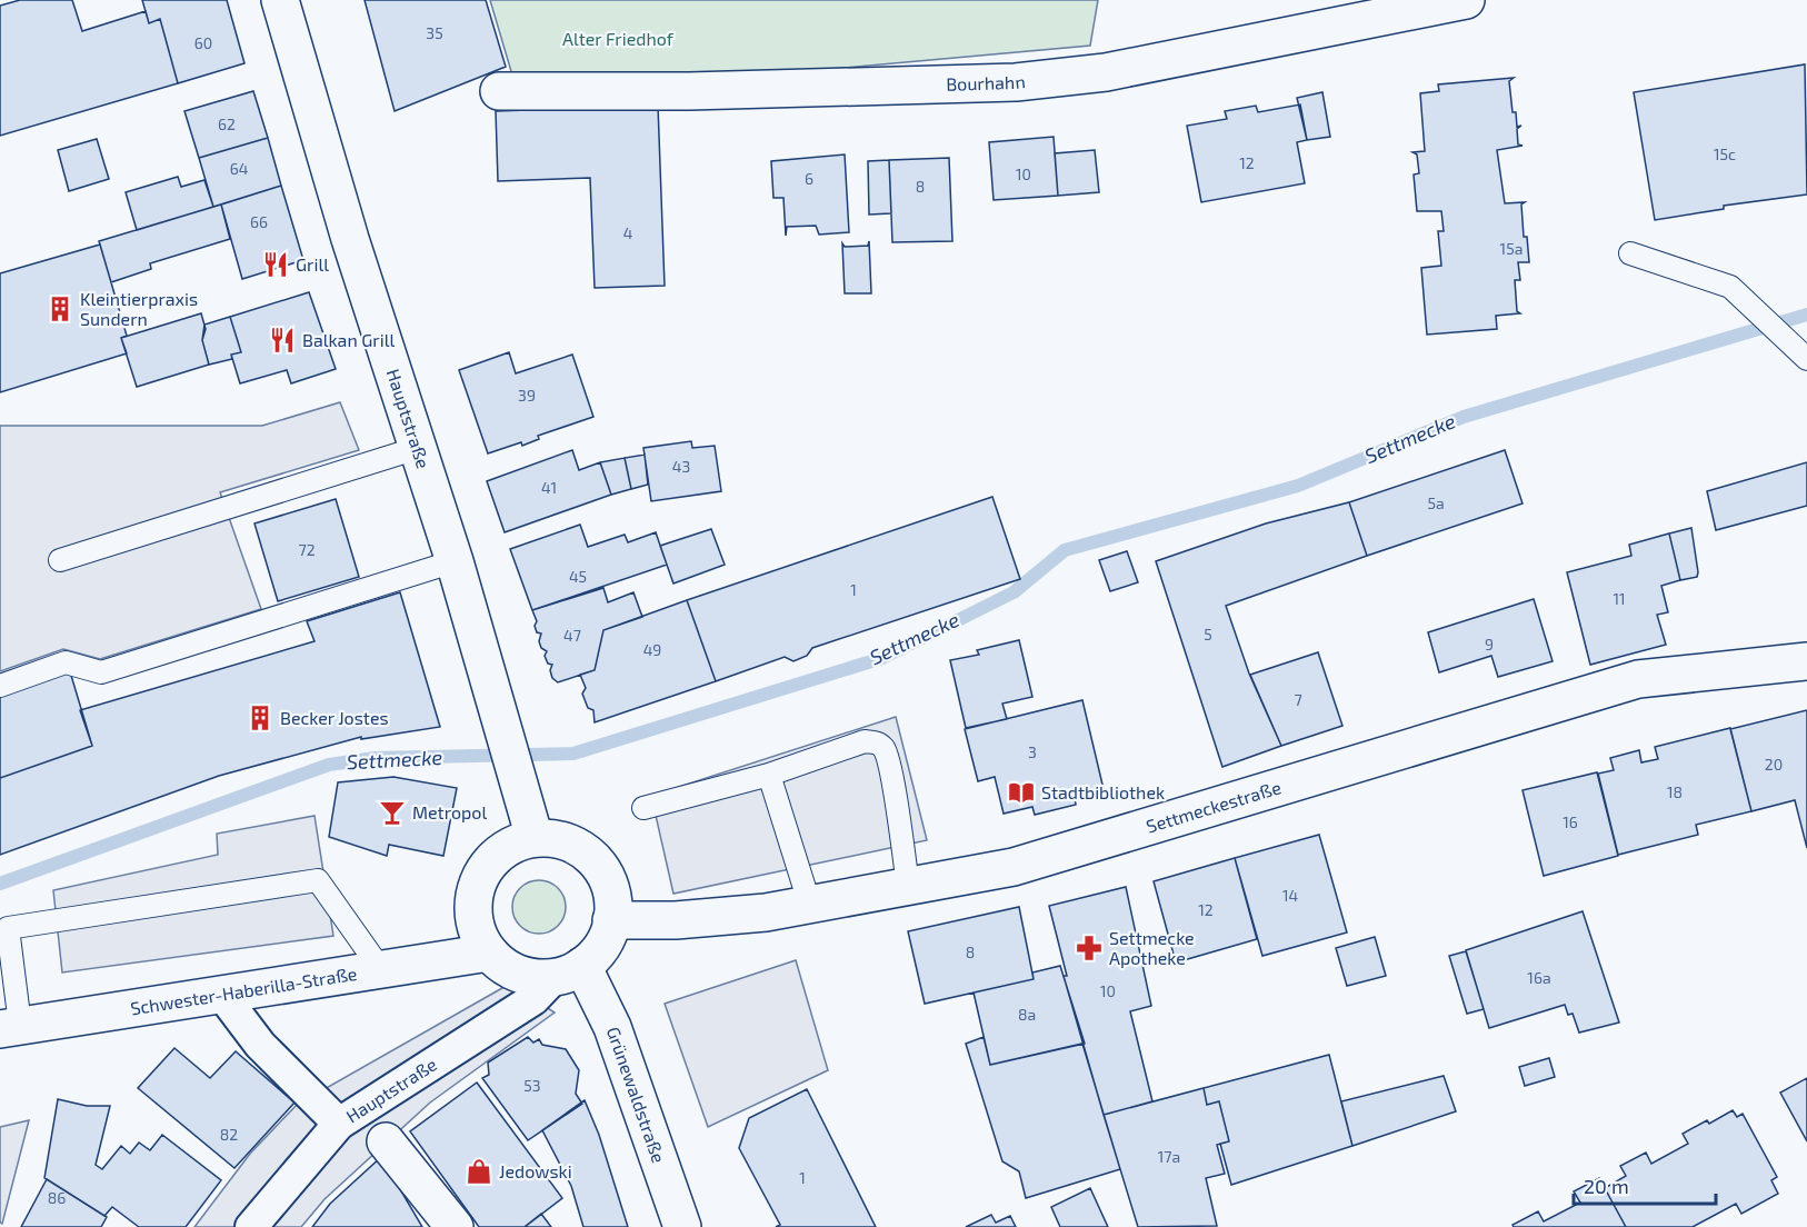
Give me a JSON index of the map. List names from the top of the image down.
{
  "streets": {
    "street": [
      "Bourhahn",
      "Hauptstraße",
      "Settmeckestraße",
      "Schwester-Haberilla-Straße",
      "Grünewaldstraße"
    ]
  },
  "crossings": [
    ["Hauptstraße", "Settmeckestraße"],
    ["Hauptstraße", "Schwester-Haberilla-Straße"],
    ["Hauptstraße", "Grünewaldstraße"],
    ["Settmeckestraße", "Schwester-Haberilla-Straße"],
    ["Settmeckestraße", "Grünewaldstraße"],
    ["Schwester-Haberilla-Straße", "Grünewaldstraße"]
  ],
  "water": ["Settmecke"],
  "parks": ["Alter Friedhof"],
  "places": {
    "restaurant": ["Grill", "Balkan Grill"],
    "building": ["Kleintierpraxis Sundern", "Becker Jostes"],
    "library": ["Stadtbibliothek"],
    "bar": ["Metropol"],
    "pharmacy": ["Settmecke Apotheke"],
    "shop": ["Jedowski"]
  },
  "house_numbers": [
    "35",
    "60",
    "62",
    "15c",
    "12",
    "64",
    "10",
    "6",
    "8",
    "66",
    "4",
    "15a",
    "39",
    "43",
    "41",
    "5a",
    "72",
    "45",
    "1",
    "11",
    "5",
    "47",
    "9",
    "49",
    "7",
    "3",
    "20",
    "18",
    "16",
    "14",
    "12",
    "8",
    "16a",
    "10",
    "8a",
    "53",
    "82",
    "17a",
    "1",
    "86"
  ],
  "scale_bar": "20 m"
}
